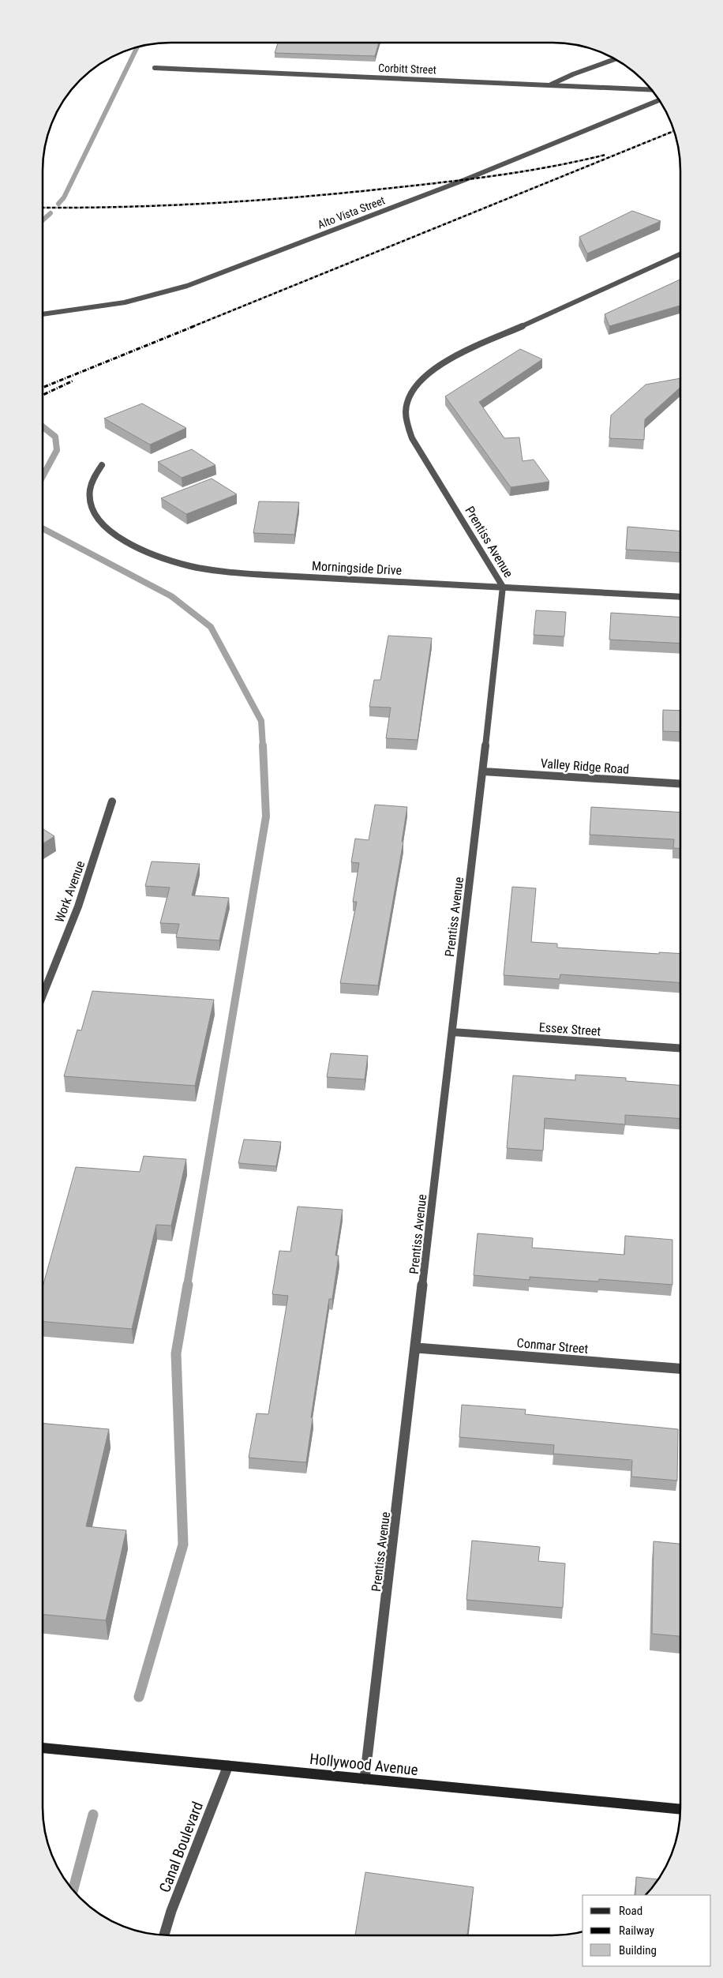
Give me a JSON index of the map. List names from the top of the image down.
{
  "streets": {
    "main road": ["Hollywood Avenue"],
    "street": [
      "Corbitt Street",
      "Alto Vista Street",
      "Prentiss Avenue",
      "Morningside Drive",
      "Valley Ridge Road",
      "Work Avenue",
      "Essex Street",
      "Conmar Street",
      "Canal Boulevard"
    ]
  },
  "crossings": [
    ["Prentiss Avenue", "Morningside Drive"],
    ["Prentiss Avenue", "Valley Ridge Road"],
    ["Prentiss Avenue", "Essex Street"],
    ["Prentiss Avenue", "Conmar Street"],
    ["Prentiss Avenue", "Hollywood Avenue"],
    ["Hollywood Avenue", "Canal Boulevard"]
  ],
  "legend": ["Road", "Railway", "Building"]
}
